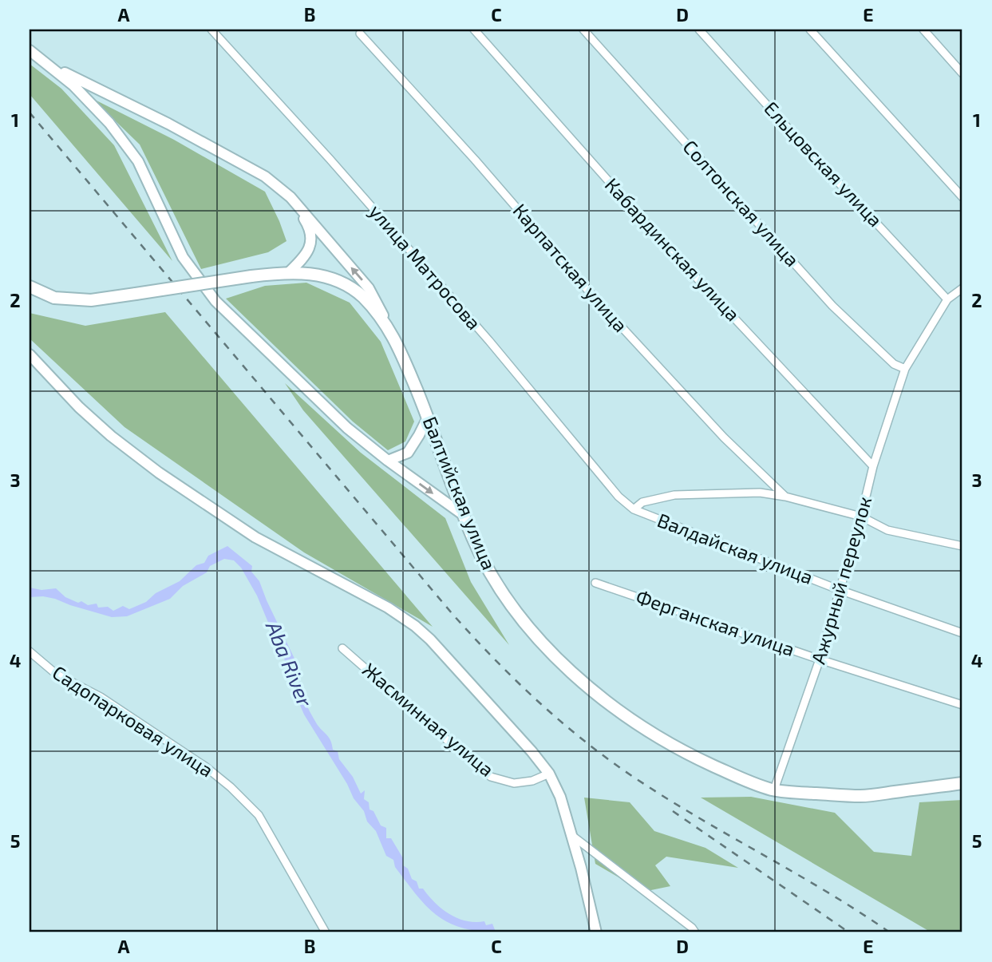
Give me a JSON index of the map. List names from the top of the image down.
{
  "streets": {
    "main road": ["Балтийская улица"],
    "street": [
      "Ельцовская улица",
      "Солтонская улица",
      "Кабардинская улица",
      "улица Матросова",
      "Карпатская улица",
      "Валдайская улица",
      "Ажурный переулок",
      "Ферганская улица",
      "Жасминная улица",
      "Садопарковая улица"
    ]
  },
  "crossings": [
    ["Ельцовская улица", "Ажурный переулок"],
    ["Солтонская улица", "Ажурный переулок"],
    ["Кабардинская улица", "Ажурный переулок"],
    ["улица Матросова", "Карпатская улица"],
    ["улица Матросова", "Валдайская улица"],
    ["Карпатская улица", "Валдайская улица"],
    ["Карпатская улица", "Ажурный переулок"],
    ["Балтийская улица", "Ажурный переулок"],
    ["Валдайская улица", "Ажурный переулок"],
    ["Ажурный переулок", "Ферганская улица"]
  ],
  "water": ["Aba River"],
  "grid": {
    "columns": [
      "A",
      "B",
      "C",
      "D",
      "E"
    ],
    "rows": [
      "1",
      "2",
      "3",
      "4",
      "5"
    ]
  }
}
